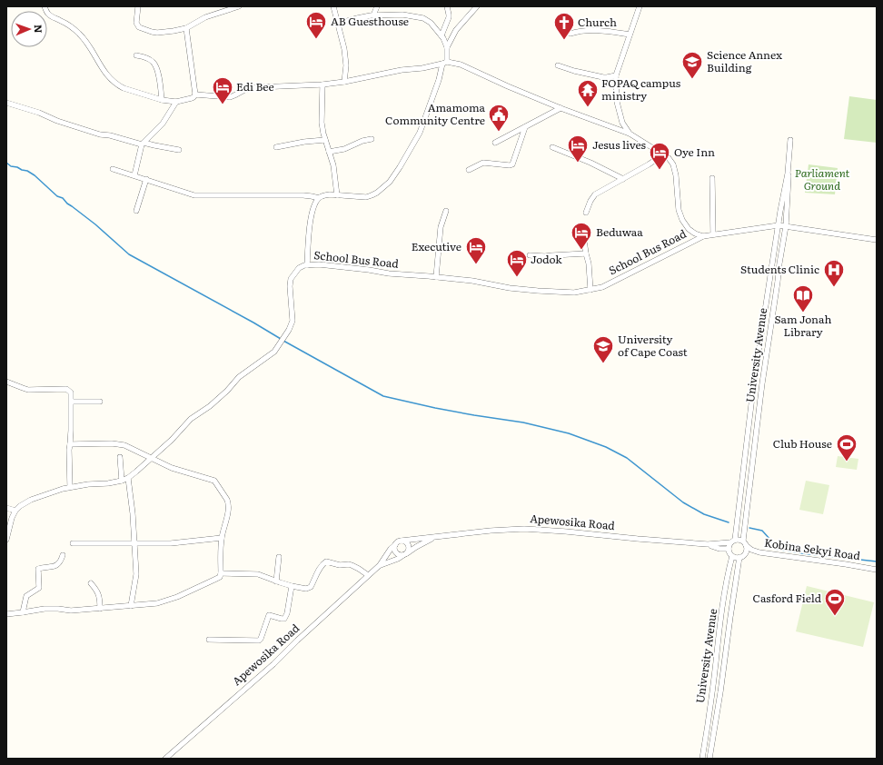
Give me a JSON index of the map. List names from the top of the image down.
{
  "streets": {
    "street": [
      "School Bus Road",
      "University Avenue",
      "Apewosika Road",
      "Kobina Sekyi Road"
    ]
  },
  "crossings": [
    ["School Bus Road", "University Avenue"],
    ["University Avenue", "Kobina Sekyi Road"]
  ],
  "parks": ["Parliament Ground"],
  "places": {
    "hotel": [
      "AB Guesthouse",
      "Edi Bee",
      "Jesus lives",
      "Oye Inn",
      "Beduwaa",
      "Executive",
      "Jodok"
    ],
    "church": ["Church"],
    "school or university": ["Science Annex Building", "University of Cape Coast"],
    "temple": ["FOPAQ campus ministry"],
    "public building": ["Amamoma Community Centre"],
    "hospital": ["Students Clinic"],
    "library": ["Sam Jonah Library"],
    "sports": ["Club House", "Casford Field"]
  },
  "north": "right"
}
